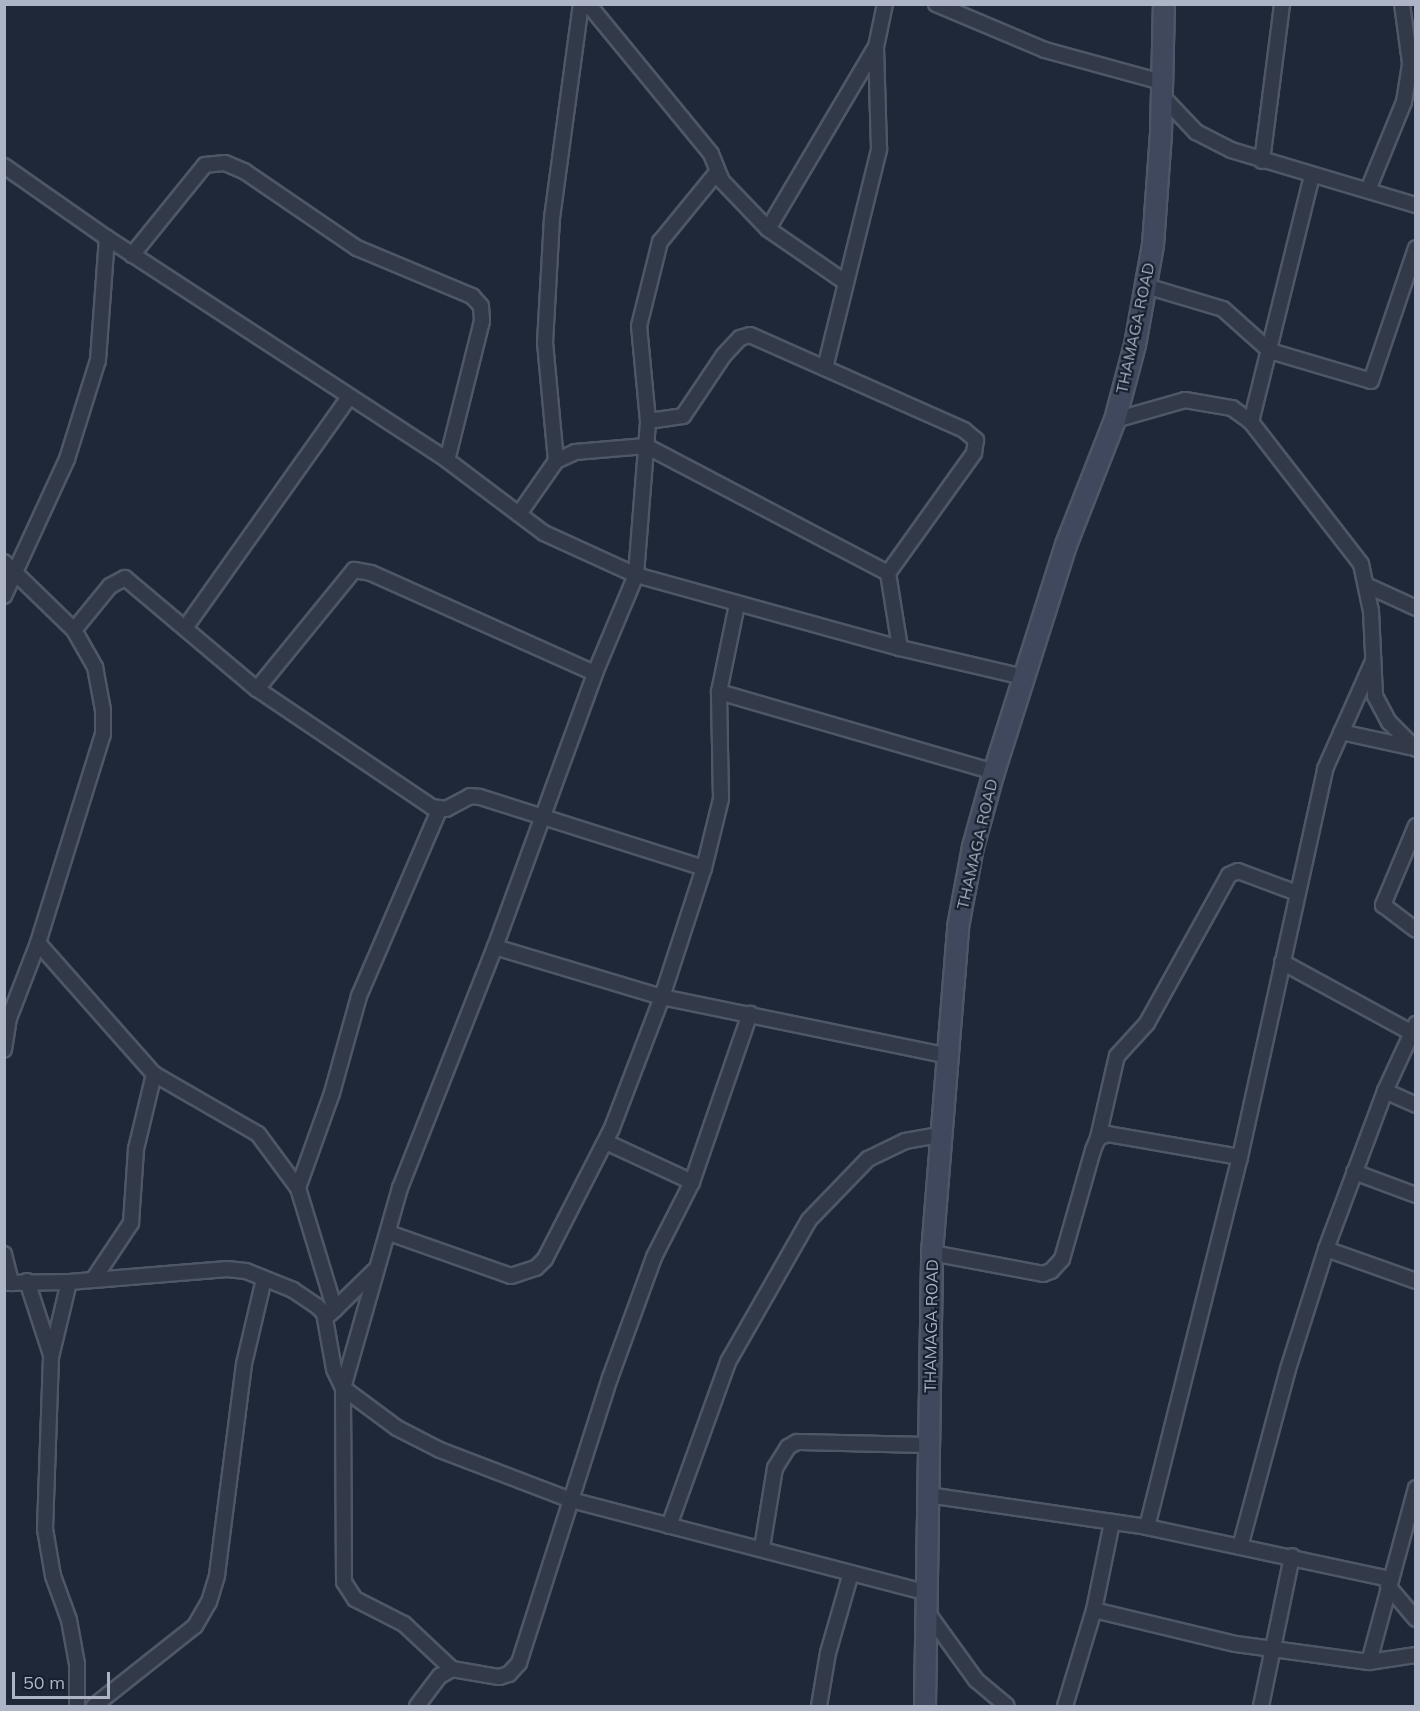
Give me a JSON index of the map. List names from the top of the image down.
{
  "streets": {
    "main road": ["THAMAGA ROAD"]
  },
  "scale_bar": "50 m"
}
